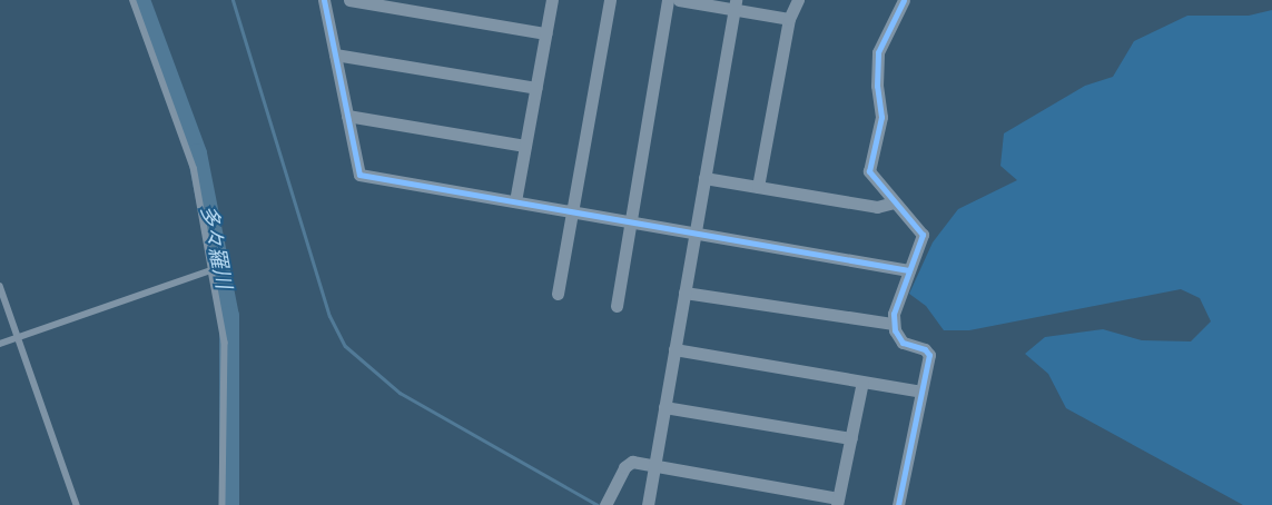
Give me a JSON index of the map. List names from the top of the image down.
{
  "water": ["多々羅川"]
}
